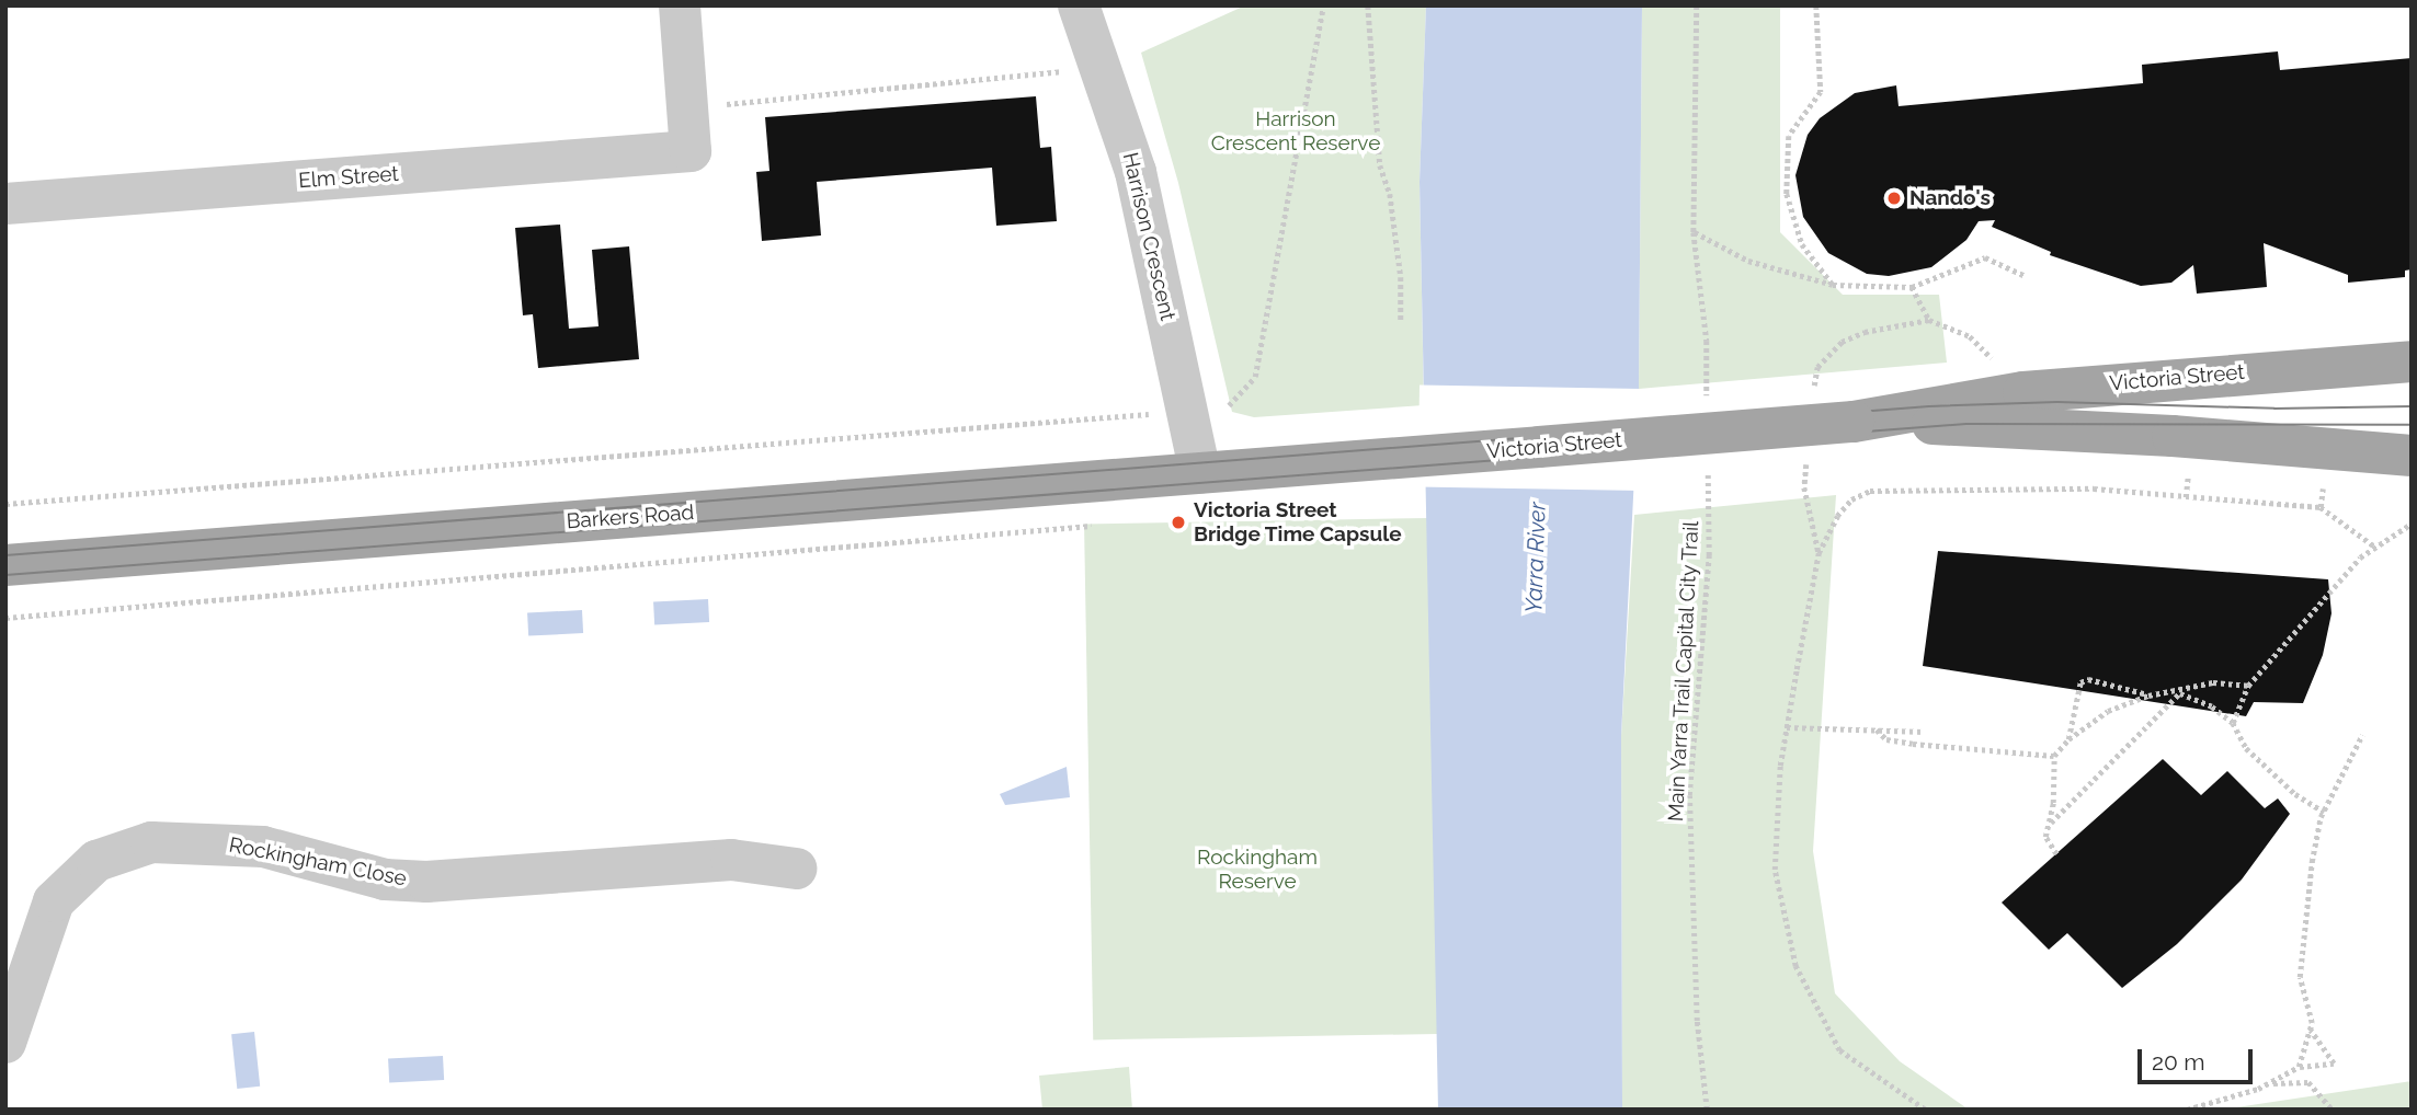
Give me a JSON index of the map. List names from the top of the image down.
{
  "streets": {
    "main road": ["Victoria Street", "Barkers Road"],
    "street": ["Elm Street", "Harrison Crescent", "Rockingham Close"],
    "path": ["Main Yarra Trail Capital City Trail"]
  },
  "crossings": [
    ["Harrison Crescent", "Barkers Road"],
    ["Victoria Street", "Barkers Road"]
  ],
  "water": ["Yarra River"],
  "parks": ["Harrison Crescent Reserve", "Rockingham Reserve"],
  "places": ["Nando's", "Victoria Street Bridge Time Capsule"],
  "scale_bar": "20 m"
}
